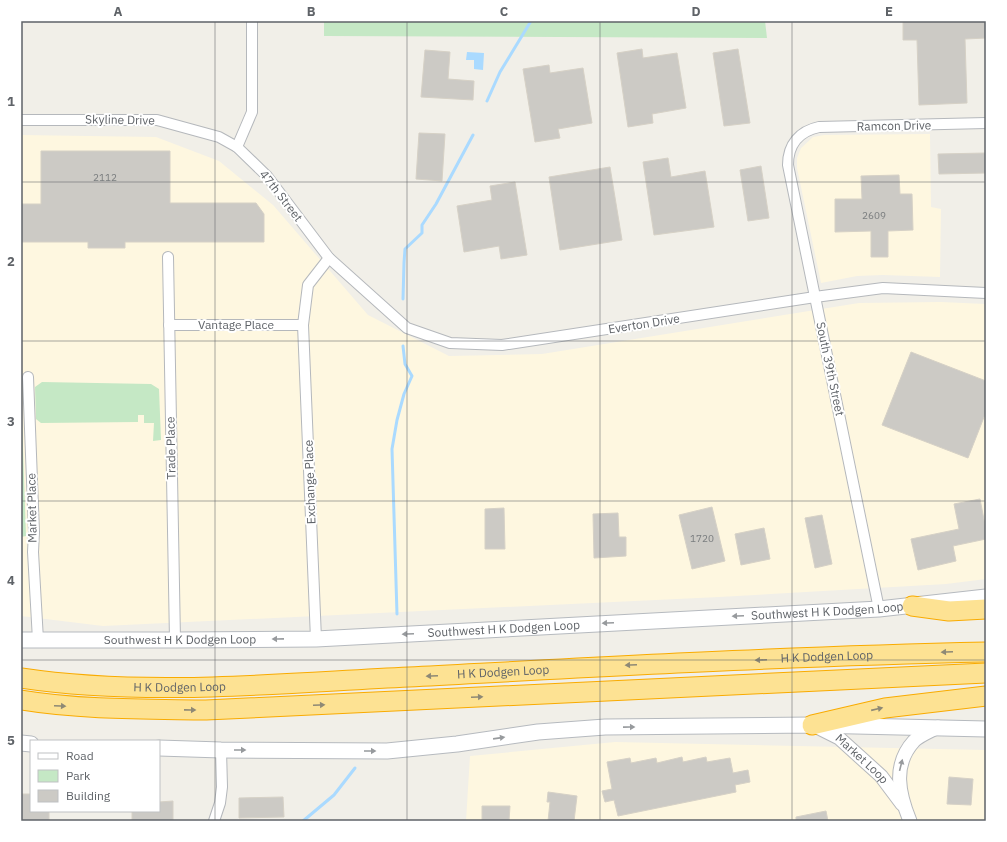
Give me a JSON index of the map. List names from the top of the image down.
{
  "streets": {
    "highway": ["H K Dodgen Loop"],
    "main road": ["Southwest H K Dodgen Loop"],
    "street": [
      "Skyline Drive",
      "Ramcon Drive",
      "47th Street",
      "Everton Drive",
      "Vantage Place",
      "South 39th Street",
      "Trade Place",
      "Exchange Place",
      "Market Place",
      "Market Loop"
    ]
  },
  "crossings": [
    ["Skyline Drive", "47th Street"],
    ["Ramcon Drive", "South 39th Street"],
    ["47th Street", "Everton Drive"],
    ["Everton Drive", "South 39th Street"],
    ["Vantage Place", "Trade Place"],
    ["Vantage Place", "Exchange Place"],
    ["South 39th Street", "Southwest H K Dodgen Loop"],
    ["Trade Place", "Southwest H K Dodgen Loop"],
    ["Exchange Place", "Southwest H K Dodgen Loop"],
    ["Market Place", "Southwest H K Dodgen Loop"]
  ],
  "one_way": ["Market Loop"],
  "house_numbers": ["2112", "2609", "1720"],
  "legend": ["Road", "Park", "Building"],
  "grid": {
    "columns": [
      "A",
      "B",
      "C",
      "D",
      "E"
    ],
    "rows": [
      "1",
      "2",
      "3",
      "4",
      "5"
    ]
  }
}
